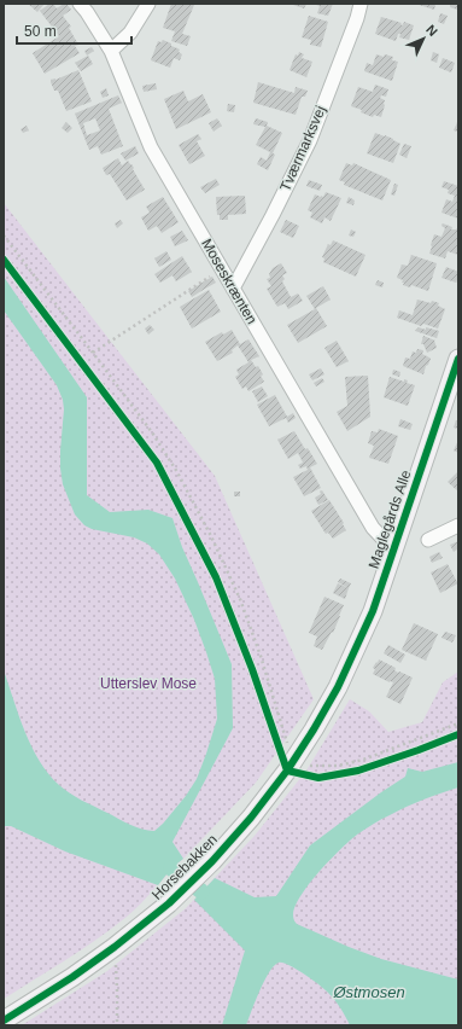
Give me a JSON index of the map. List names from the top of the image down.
{
  "streets": {
    "street": [
      "Tværmarksvej",
      "Moseskrænten",
      "Maglegårds Alle",
      "Horsebakken"
    ]
  },
  "crossings": [
    ["Tværmarksvej", "Moseskrænten"],
    ["Moseskrænten", "Maglegårds Alle"],
    ["Maglegårds Alle", "Horsebakken"]
  ],
  "water": ["Østmosen"],
  "parks": ["Utterslev Mose"],
  "scale_bar": "50 m",
  "north": "top right"
}
